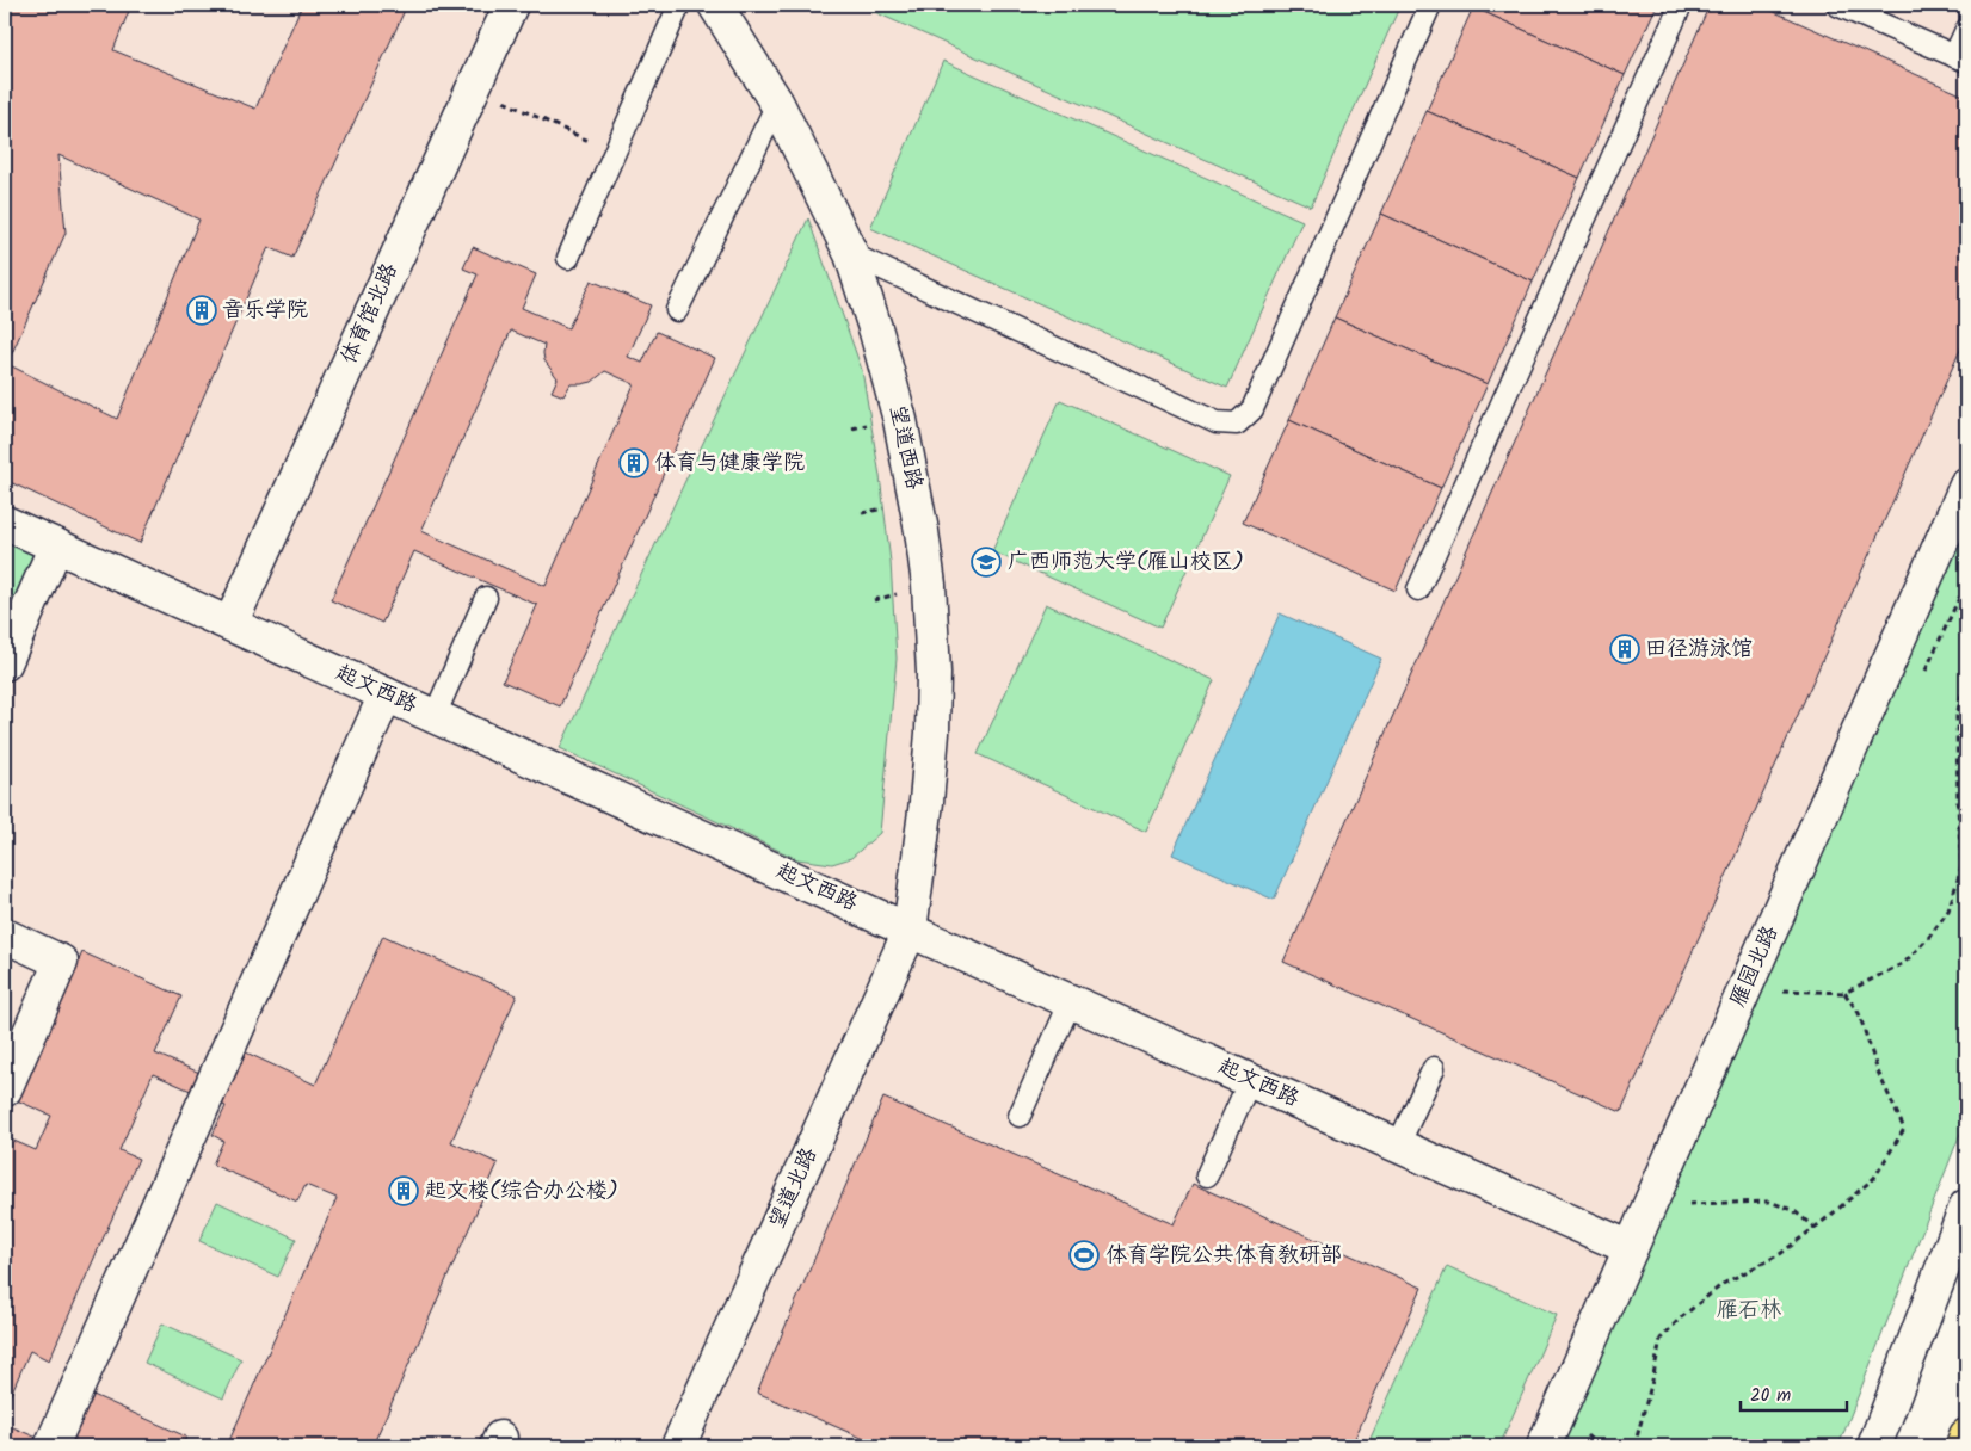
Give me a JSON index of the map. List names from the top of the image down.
{
  "streets": {
    "street": [
      "体育馆北路",
      "望道西路",
      "起文西路",
      "雁园北路",
      "望道北路"
    ]
  },
  "crossings": [
    ["体育馆北路", "起文西路"],
    ["望道西路", "起文西路"],
    ["望道西路", "望道北路"],
    ["起文西路", "雁园北路"],
    ["起文西路", "望道北路"]
  ],
  "parks": ["雁石林"],
  "places": {
    "building": [
      "音乐学院",
      "体育与健康学院",
      "田径游泳馆",
      "起文楼(综合办公楼)"
    ],
    "school or university": ["广西师范大学(雁山校区)"],
    "sports": ["体育学院公共体育教研部"]
  },
  "scale_bar": "20 m"
}
